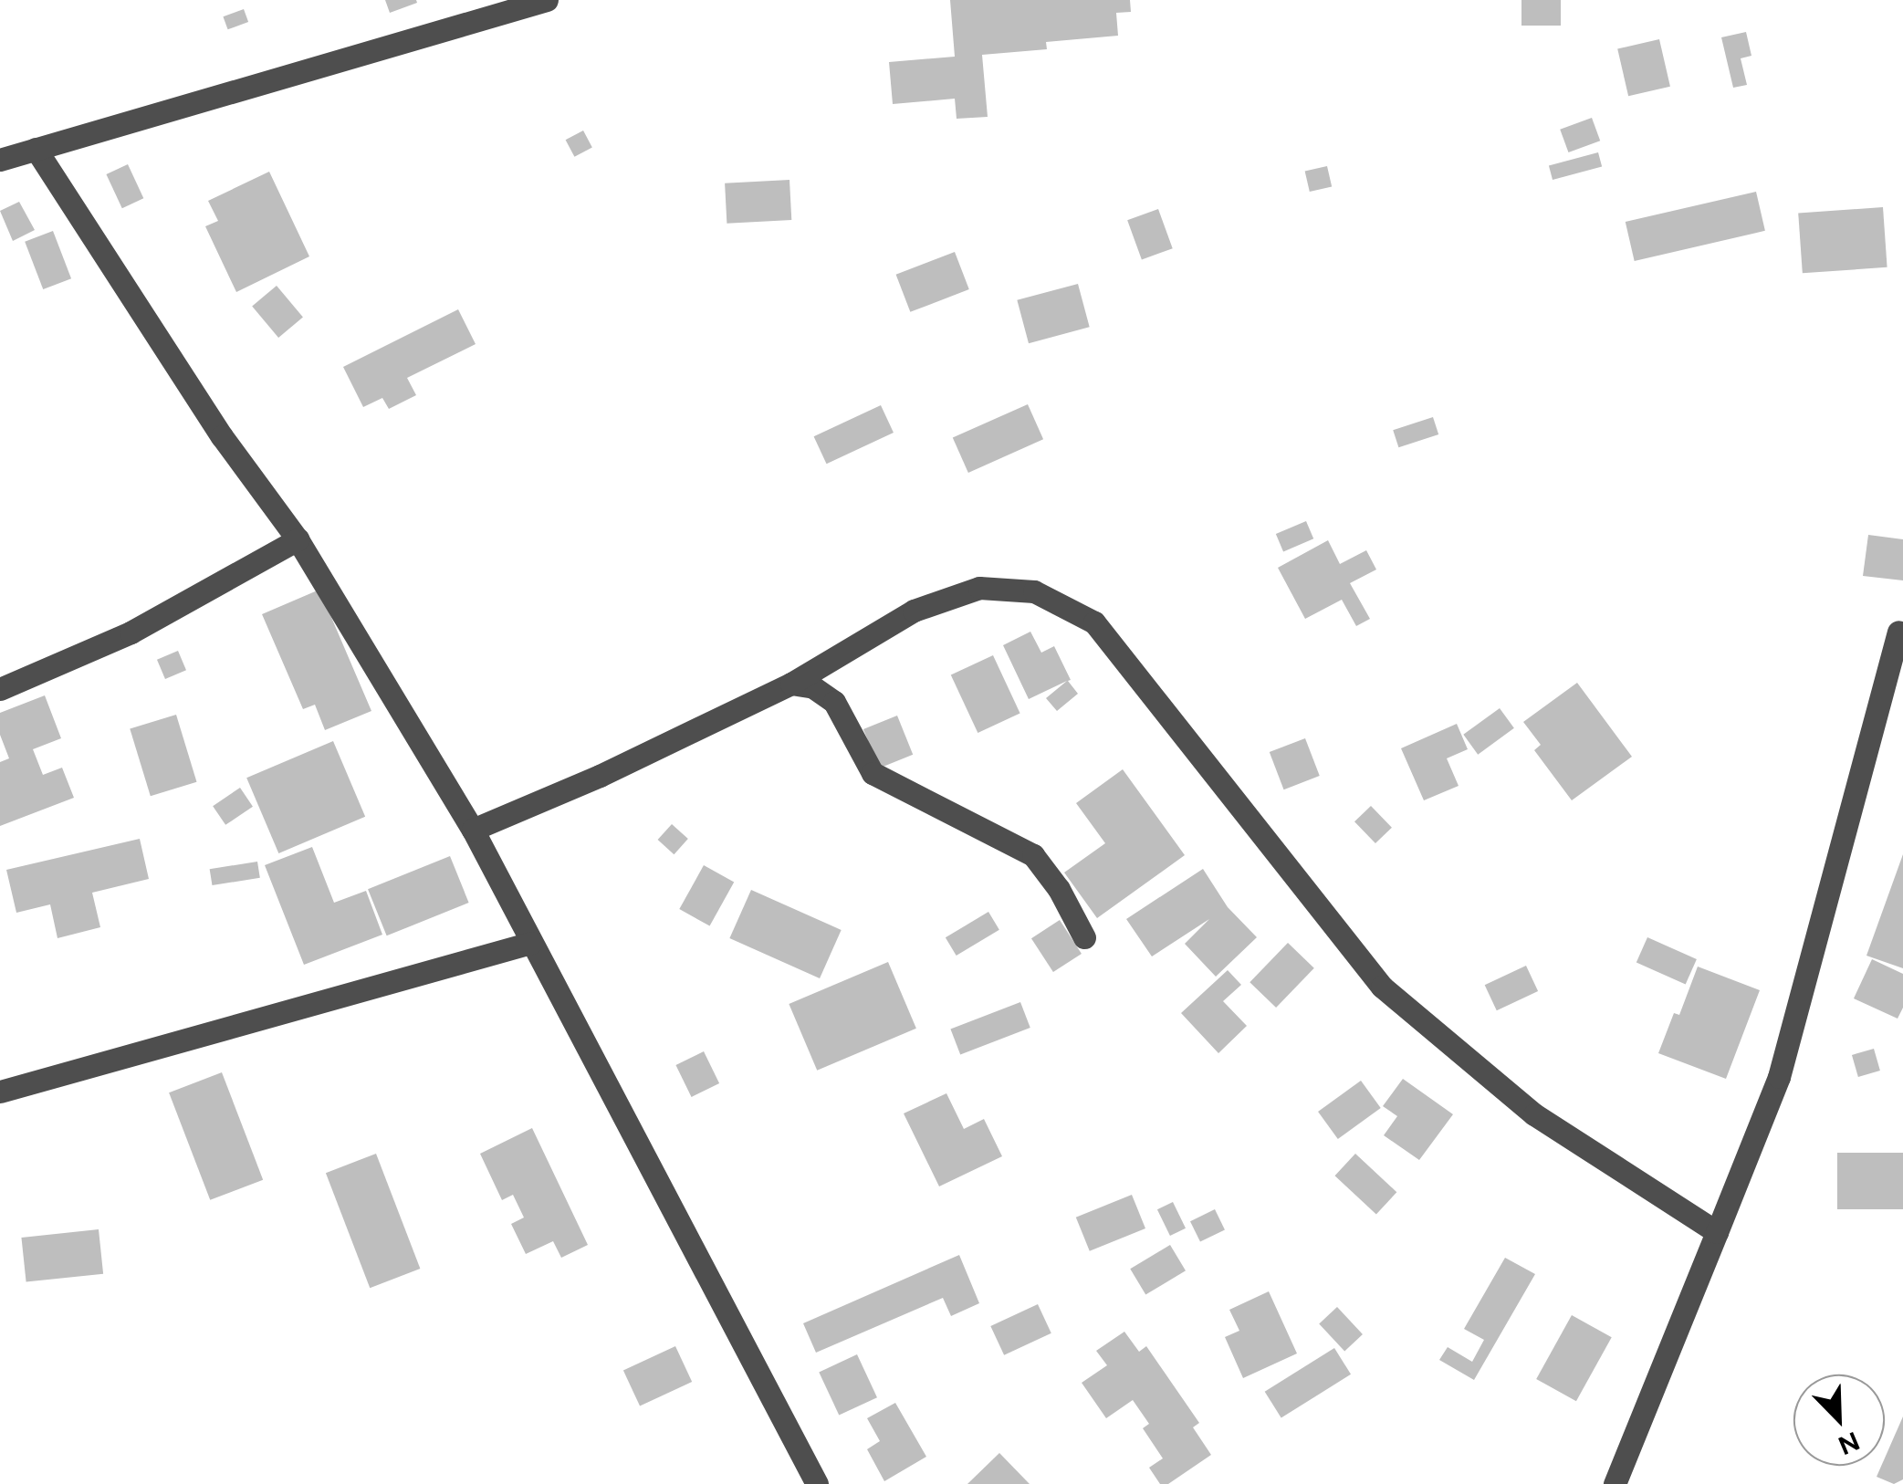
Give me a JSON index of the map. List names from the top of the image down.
{
  "north": "bottom right"
}
